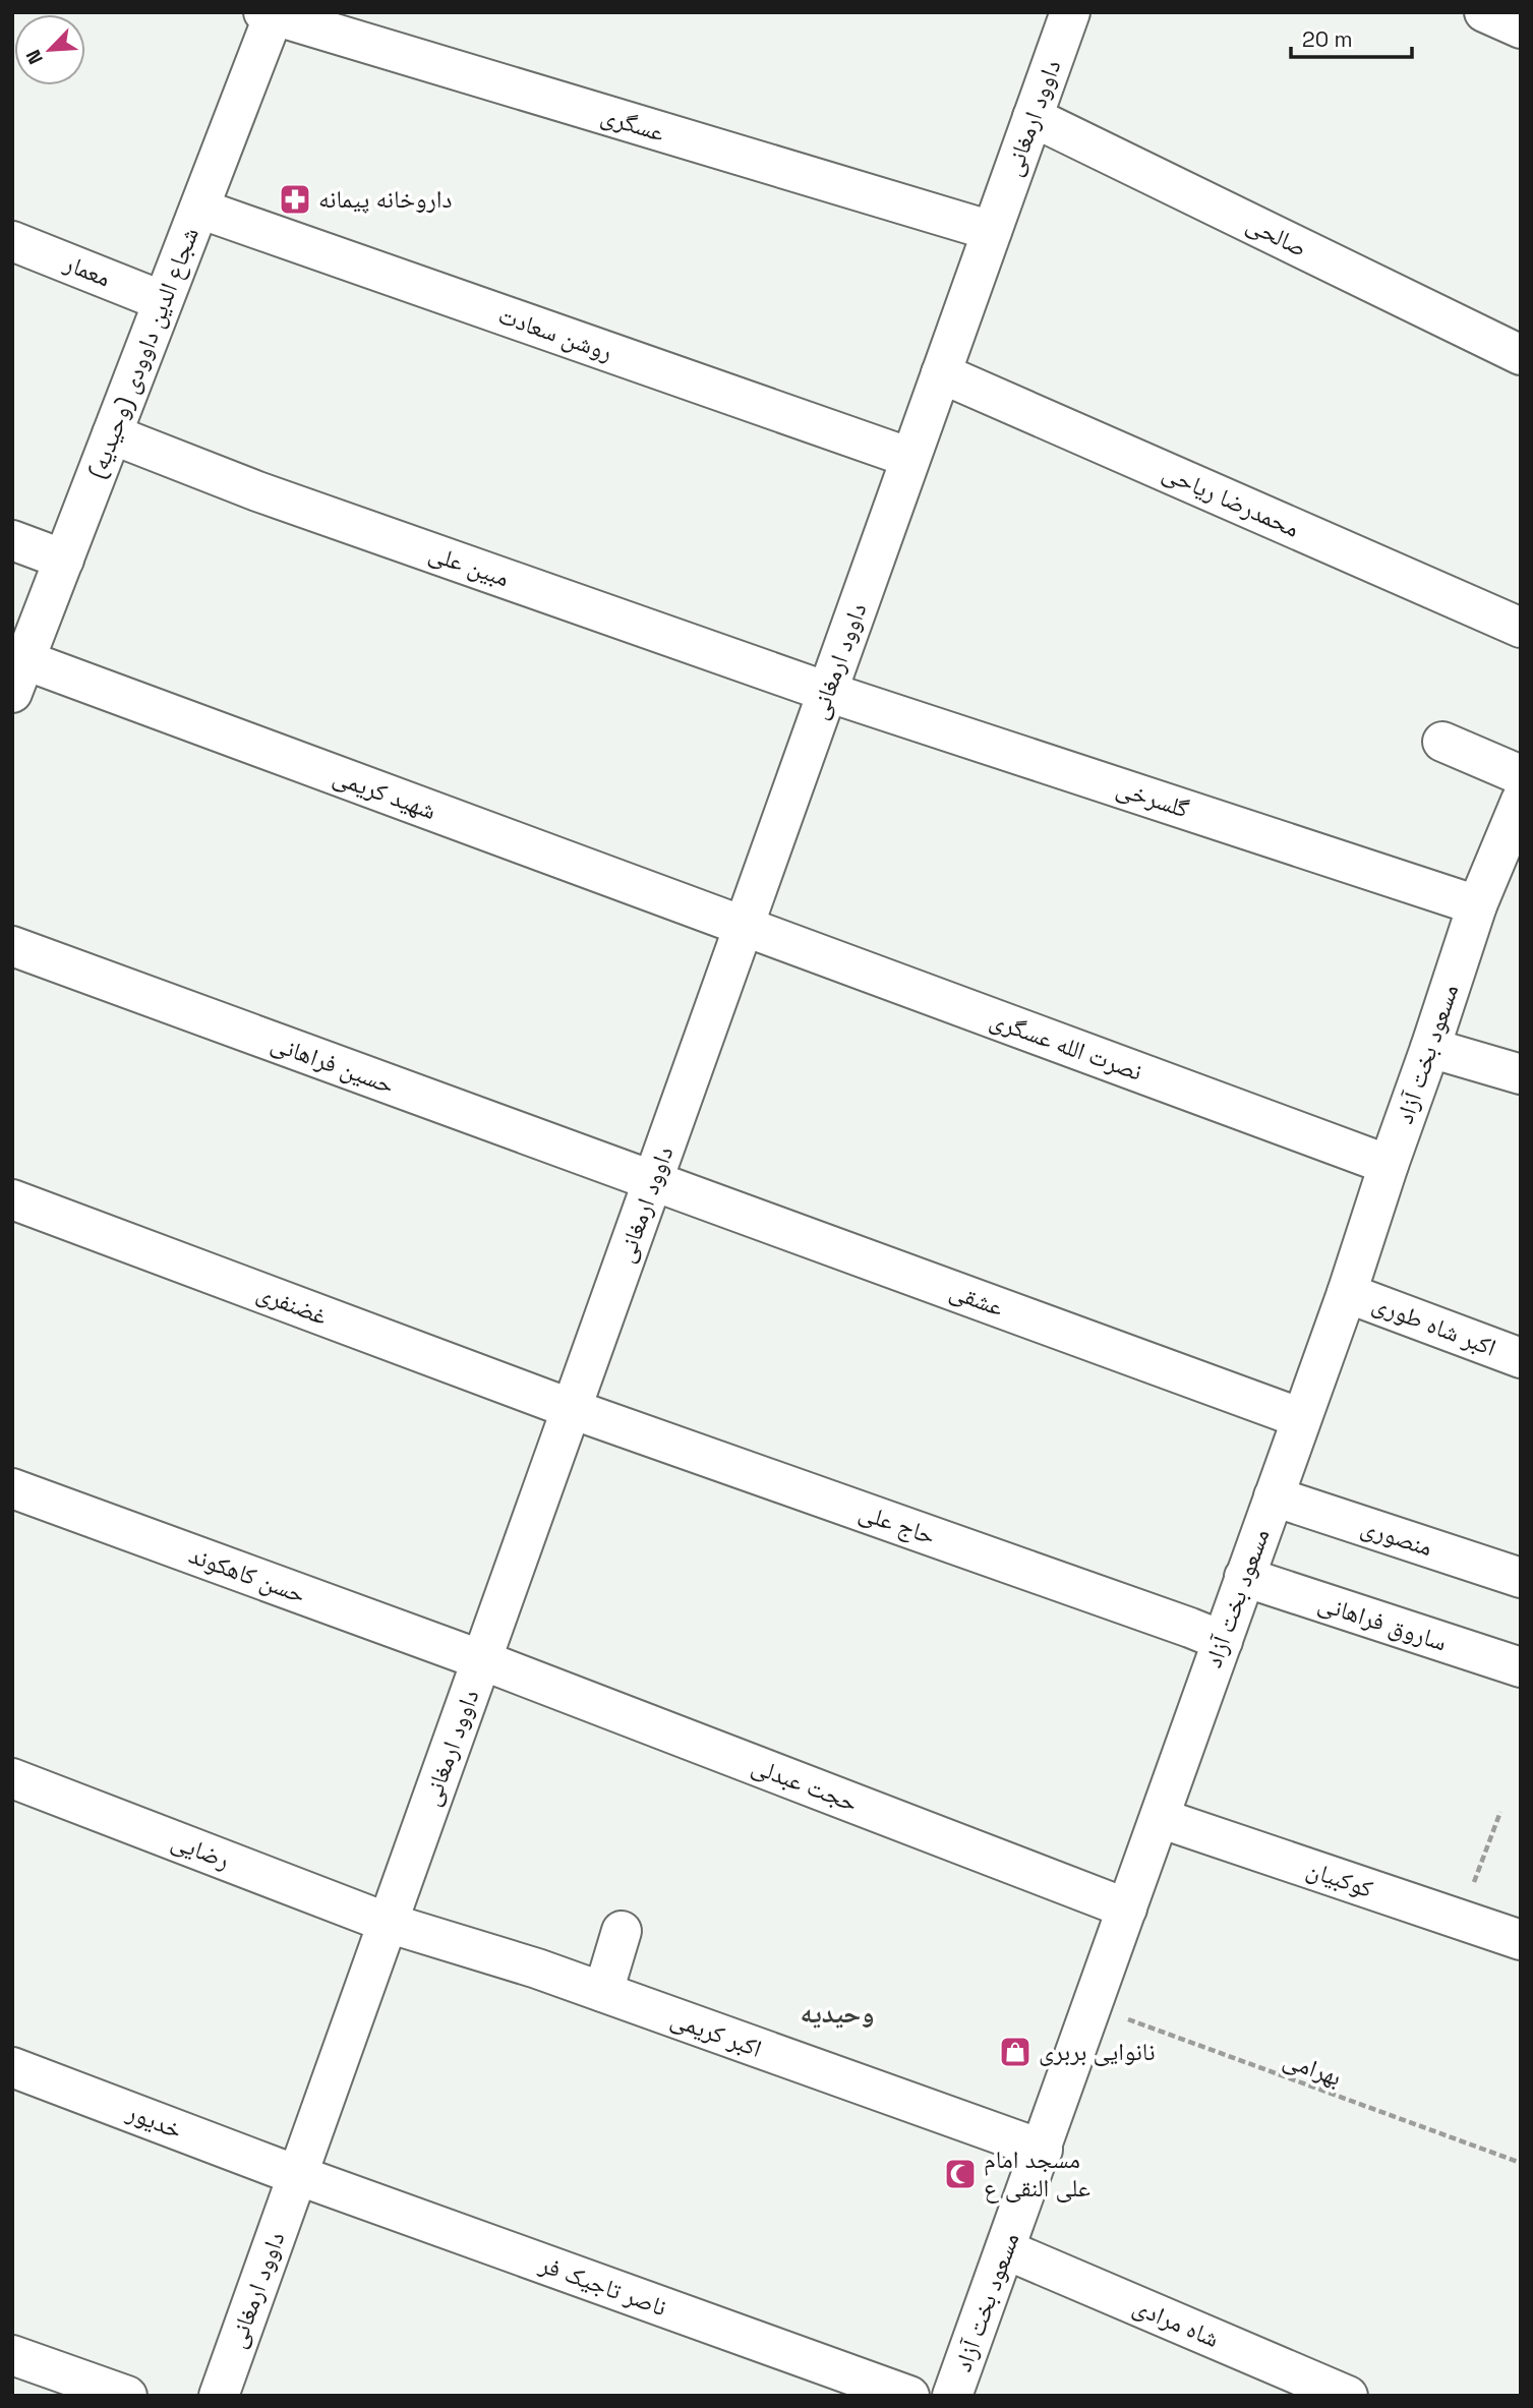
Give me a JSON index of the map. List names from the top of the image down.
{
  "streets": {
    "street": [
      "داوود ارمغانی",
      "عسگری",
      "صالحی",
      "معمار",
      "روشن سعادت",
      "شجاع الدین داوودی (وحیدیه)",
      "محمدرضا ریاحی",
      "مبین علی",
      "شهید کریمی",
      "گلسرخی",
      "نصرت الله عسگری",
      "مسعود بخت آزاد",
      "حسین فراهانی",
      "عشقی",
      "غضنفری",
      "اکبر شاه طوری",
      "حاج علی",
      "منصوری",
      "حسن کاهکوند",
      "ساروق فراهانی",
      "حجت عبدلی",
      "رضایی",
      "کوکبیان",
      "اکبر کریمی",
      "خدیور",
      "ناصر تاجیک فر",
      "شاه مرادی"
    ],
    "path": ["بهرامی"]
  },
  "crossings": [
    ["داوود ارمغانی", "عسگری"],
    ["داوود ارمغانی", "صالحی"],
    ["داوود ارمغانی", "روشن سعادت"],
    ["داوود ارمغانی", "محمدرضا ریاحی"],
    ["داوود ارمغانی", "مبین علی"],
    ["داوود ارمغانی", "شهید کریمی"],
    ["داوود ارمغانی", "گلسرخی"],
    ["داوود ارمغانی", "نصرت الله عسگری"],
    ["داوود ارمغانی", "حسین فراهانی"],
    ["داوود ارمغانی", "عشقی"],
    ["داوود ارمغانی", "غضنفری"],
    ["داوود ارمغانی", "حاج علی"],
    ["داوود ارمغانی", "حسن کاهکوند"],
    ["داوود ارمغانی", "حجت عبدلی"],
    ["داوود ارمغانی", "رضایی"],
    ["داوود ارمغانی", "اکبر کریمی"],
    ["داوود ارمغانی", "خدیور"],
    ["داوود ارمغانی", "ناصر تاجیک فر"],
    ["عسگری", "شجاع الدین داوودی (وحیدیه)"],
    ["معمار", "شجاع الدین داوودی (وحیدیه)"],
    ["روشن سعادت", "شجاع الدین داوودی (وحیدیه)"],
    ["شجاع الدین داوودی (وحیدیه)", "مبین علی"],
    ["شجاع الدین داوودی (وحیدیه)", "شهید کریمی"],
    ["مبین علی", "گلسرخی"],
    ["شهید کریمی", "نصرت الله عسگری"],
    ["گلسرخی", "مسعود بخت آزاد"],
    ["نصرت الله عسگری", "مسعود بخت آزاد"],
    ["مسعود بخت آزاد", "عشقی"],
    ["مسعود بخت آزاد", "اکبر شاه طوری"],
    ["مسعود بخت آزاد", "حاج علی"],
    ["مسعود بخت آزاد", "منصوری"],
    ["مسعود بخت آزاد", "ساروق فراهانی"],
    ["مسعود بخت آزاد", "حجت عبدلی"],
    ["مسعود بخت آزاد", "کوکبیان"],
    ["مسعود بخت آزاد", "اکبر کریمی"],
    ["مسعود بخت آزاد", "بهرامی"],
    ["مسعود بخت آزاد", "شاه مرادی"],
    ["حسین فراهانی", "عشقی"],
    ["غضنفری", "حاج علی"],
    ["حسن کاهکوند", "حجت عبدلی"],
    ["رضایی", "اکبر کریمی"],
    ["خدیور", "ناصر تاجیک فر"]
  ],
  "districts": ["وحیدیه"],
  "places": {
    "pharmacy": ["داروخانه پیمانه"],
    "shop": ["نانوایی بربری"],
    "mosque": ["مسجد امام علی النقی ع"]
  },
  "scale_bar": "20 m",
  "north": "bottom left"
}
